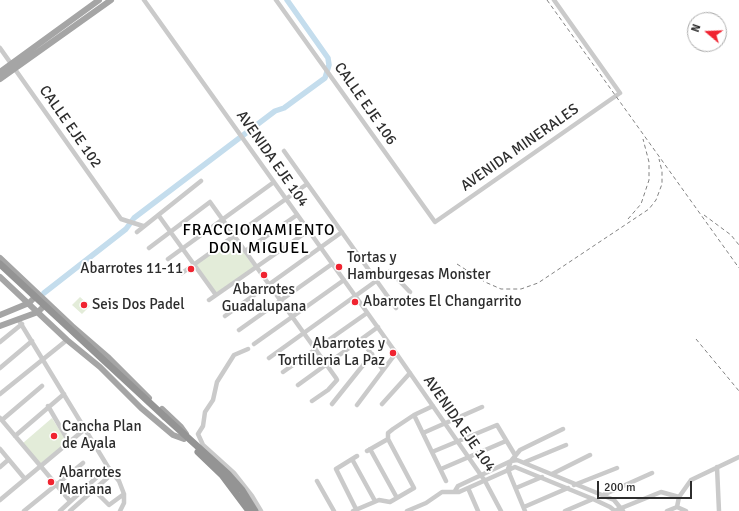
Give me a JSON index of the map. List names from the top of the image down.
{
  "streets": {
    "street": [
      "CALLE EJE 106",
      "CALLE EJE 102",
      "AVENIDA MINERALES",
      "AVENIDA EJE 104"
    ]
  },
  "crossings": [
    ["CALLE EJE 106", "AVENIDA MINERALES"]
  ],
  "districts": ["FRACCIONAMIENTO DON MIGUEL"],
  "places": [
    "Tortas y Hamburgesas Monster",
    "Abarrotes 11-11",
    "Abarrotes Guadalupana",
    "Abarrotes El Changarrito",
    "Seis Dos Padel",
    "Abarrotes y Tortilleria La Paz",
    "Cancha Plan de Ayala",
    "Abarrotes Mariana"
  ],
  "scale_bar": "200 m",
  "north": "left"
}
